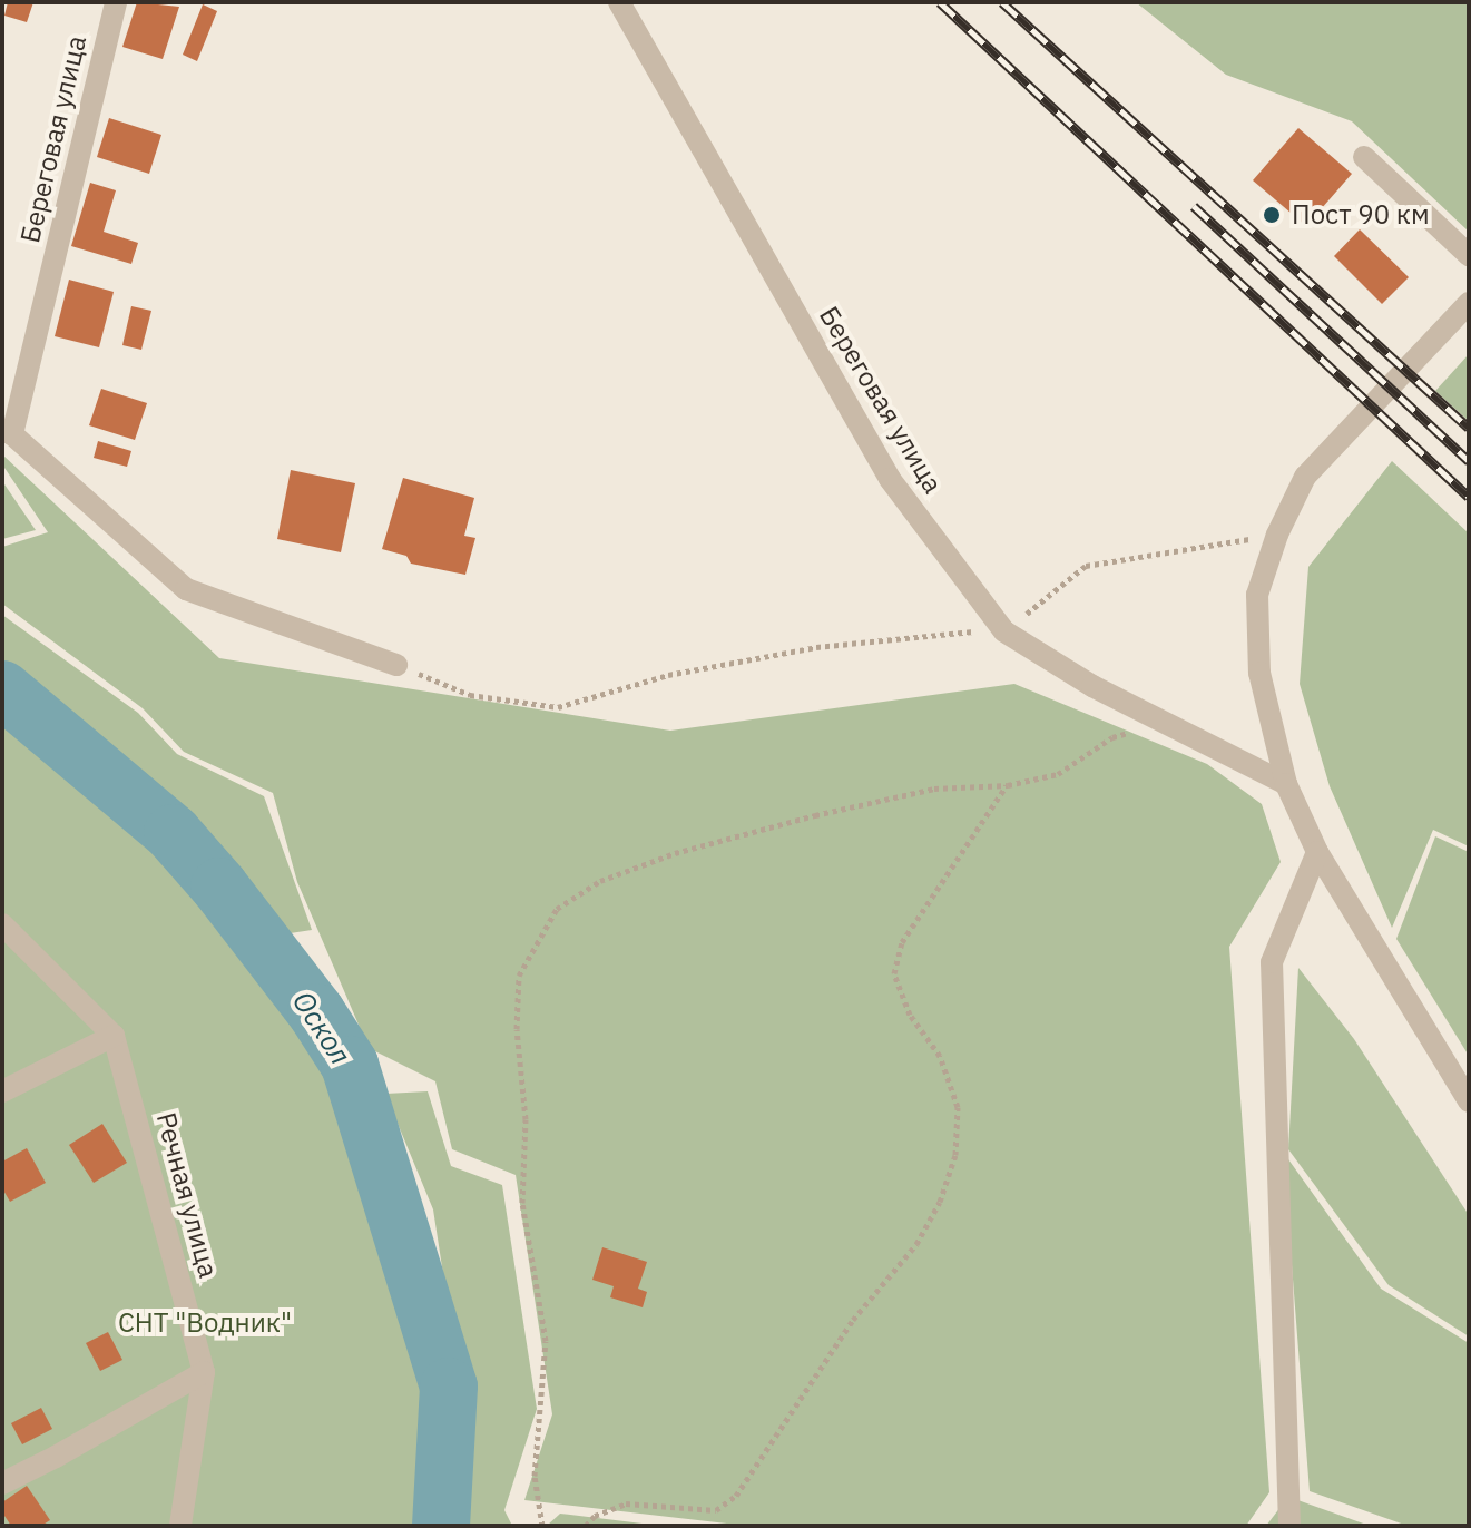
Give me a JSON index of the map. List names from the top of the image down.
{
  "streets": {
    "street": ["Береговая улица", "Речная улица"]
  },
  "water": ["Оскол"],
  "parks": ["СНТ \"Водник\""],
  "places": ["Пост 90 км"]
}
